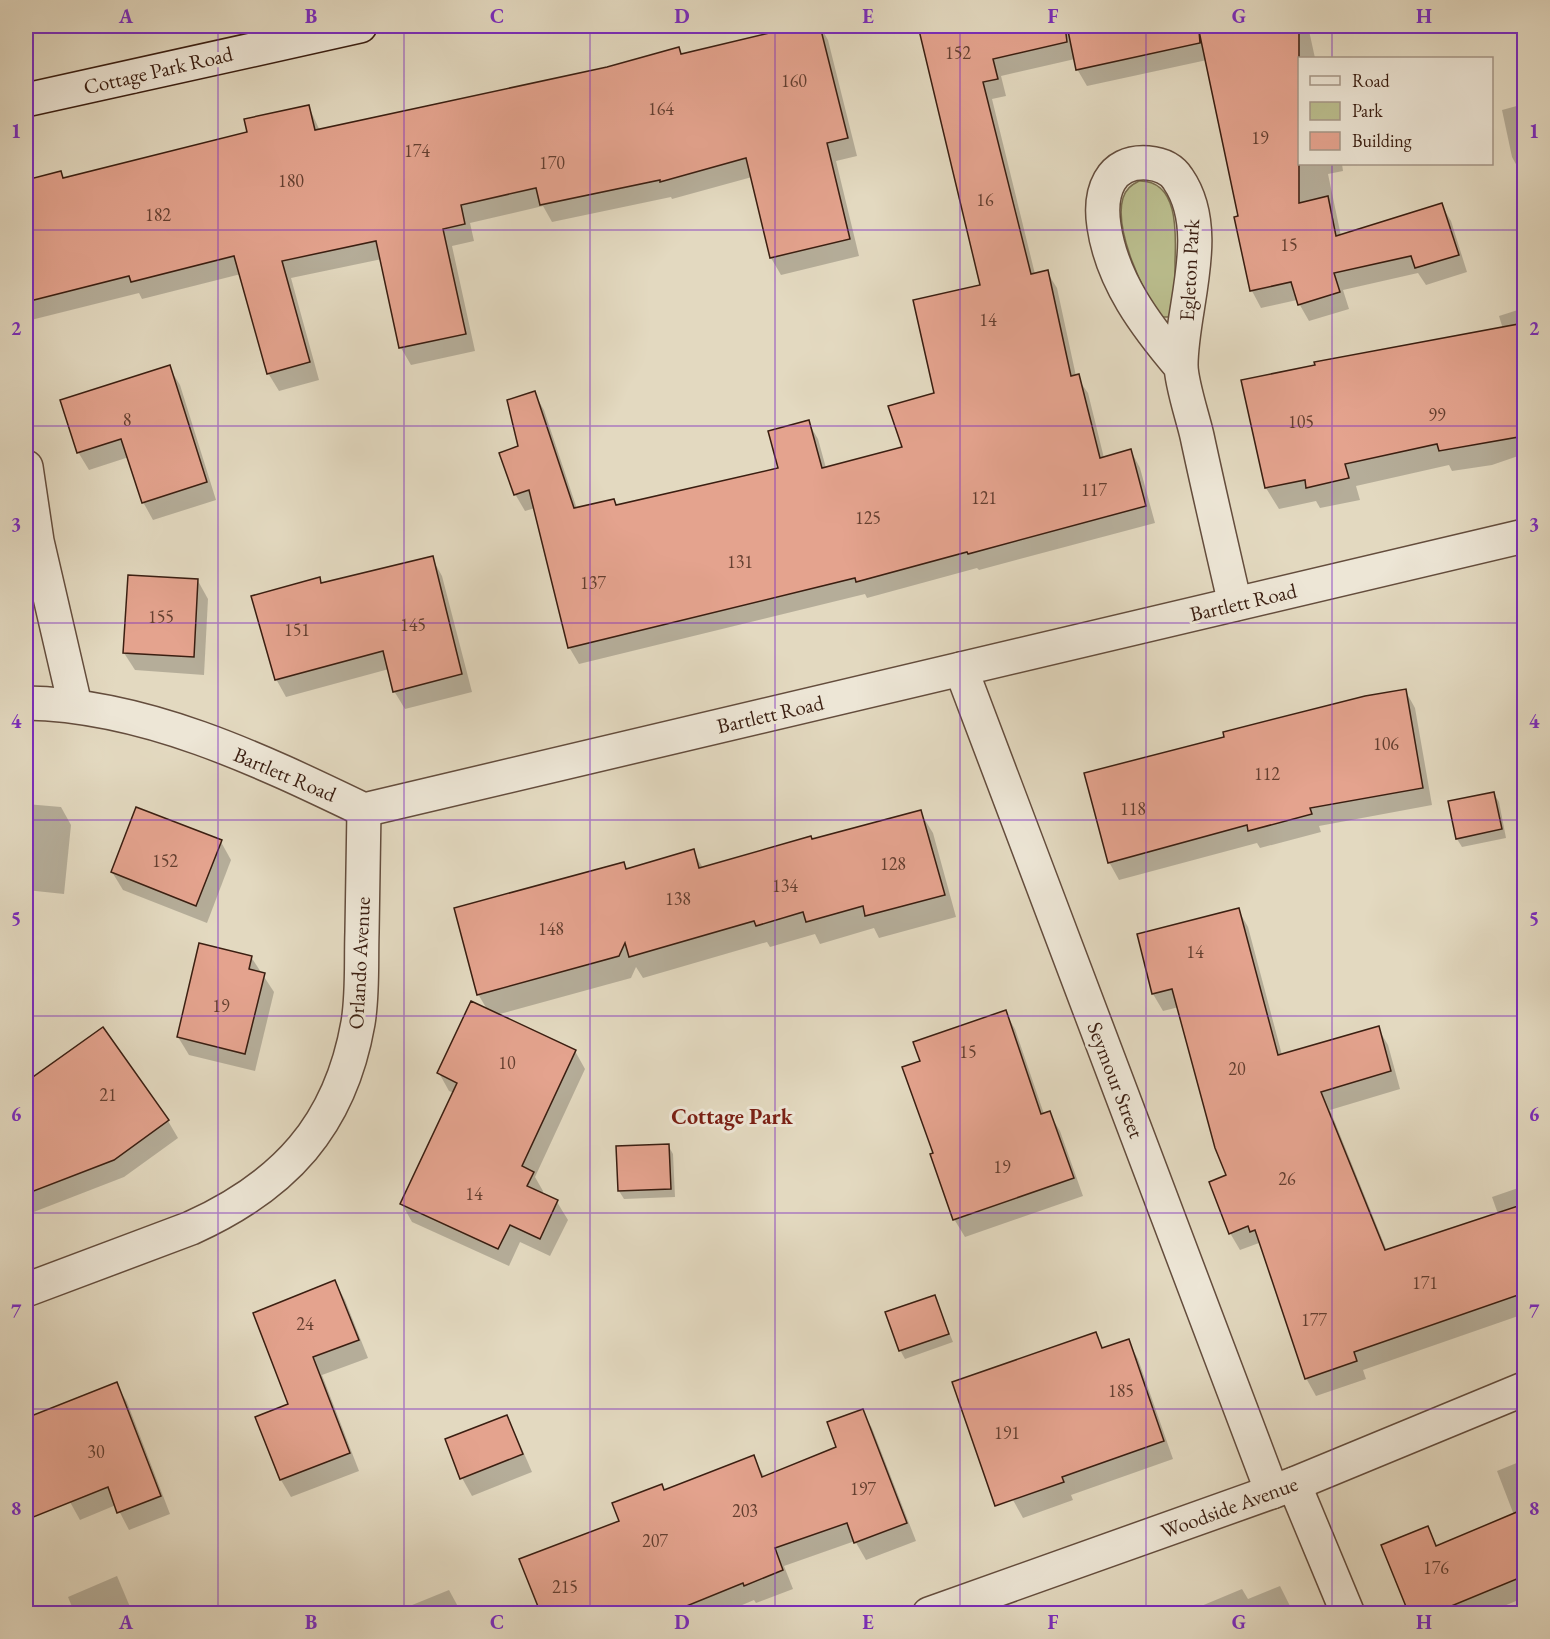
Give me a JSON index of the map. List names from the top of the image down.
{
  "streets": {
    "street": [
      "Cottage Park Road",
      "Egleton Park",
      "Bartlett Road",
      "Orlando Avenue",
      "Seymour Street",
      "Woodside Avenue"
    ]
  },
  "crossings": [
    ["Egleton Park", "Bartlett Road"],
    ["Bartlett Road", "Orlando Avenue"],
    ["Bartlett Road", "Seymour Street"],
    ["Seymour Street", "Woodside Avenue"]
  ],
  "districts": ["Cottage Park"],
  "house_numbers": [
    "152",
    "160",
    "164",
    "19",
    "174",
    "170",
    "180",
    "16",
    "182",
    "15",
    "14",
    "99",
    "8",
    "105",
    "117",
    "121",
    "125",
    "131",
    "137",
    "155",
    "145",
    "151",
    "106",
    "112",
    "118",
    "152",
    "128",
    "134",
    "138",
    "148",
    "14",
    "19",
    "15",
    "10",
    "20",
    "21",
    "19",
    "26",
    "14",
    "171",
    "177",
    "24",
    "185",
    "191",
    "30",
    "197",
    "203",
    "207",
    "176",
    "215"
  ],
  "legend": ["Road", "Park", "Building"],
  "grid": {
    "columns": [
      "A",
      "B",
      "C",
      "D",
      "E",
      "F",
      "G",
      "H"
    ],
    "rows": [
      "1",
      "2",
      "3",
      "4",
      "5",
      "6",
      "7",
      "8"
    ]
  }
}
